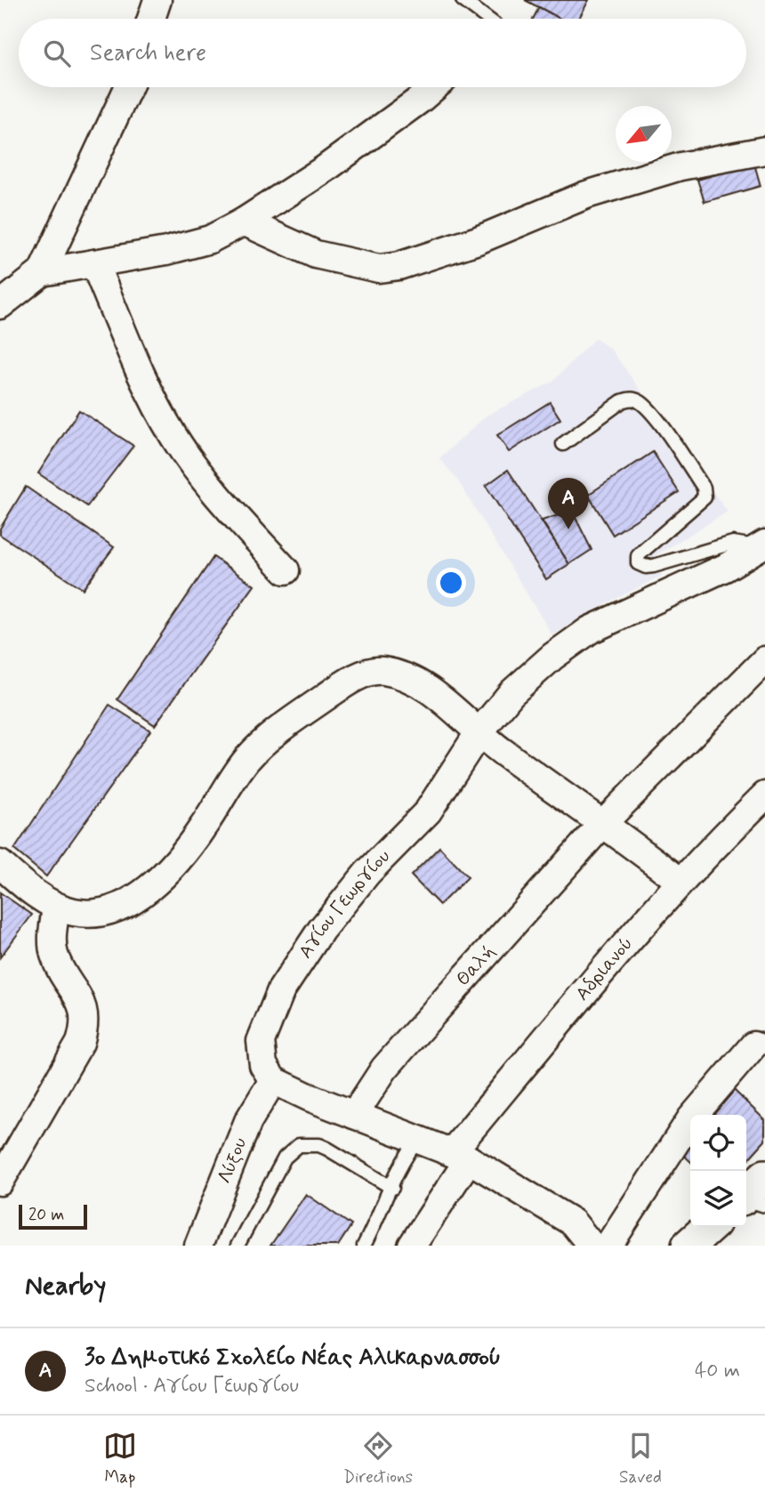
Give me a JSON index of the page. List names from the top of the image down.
{
  "streets": {
    "street": [
      "Αγίου Γεωργίου",
      "Θαλή",
      "Αδριανού",
      "Λύξου"
    ]
  },
  "crossings": [
    ["Αγίου Γεωργίου", "Λύξου"]
  ],
  "scale_bar": "20 m",
  "north": "bottom left",
  "page": {
    "search": "Search here",
    "pins": "A",
    "scale": "20 m",
    "heading": "Nearby",
    "list": [
      {
        "mark": "A",
        "name": "3ο Δημοτικό Σχολείο Νέας Αλικαρνασσού",
        "note": "School · Αγίου Γεωργίου",
        "value": "40 m"
      }
    ],
    "nav": ["Map", "Directions", "Saved"]
  }
}
